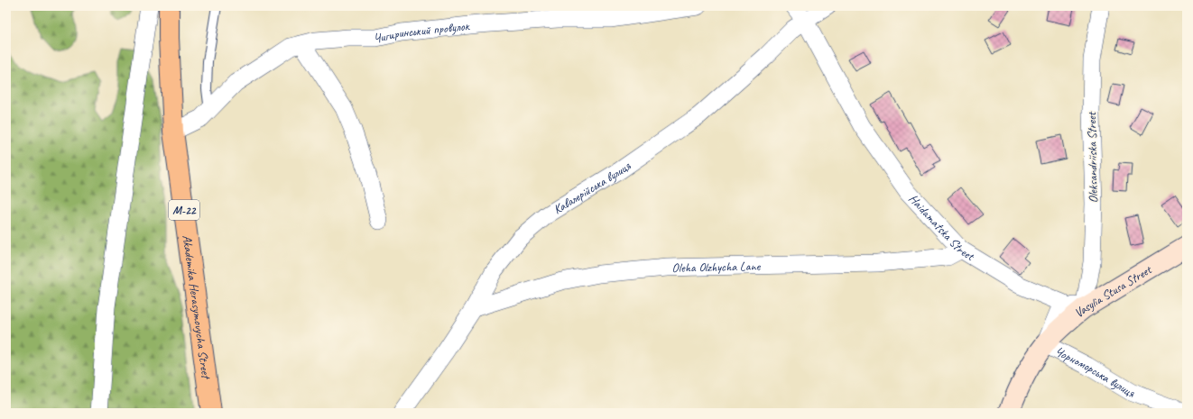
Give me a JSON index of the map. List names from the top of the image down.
{
  "streets": {
    "highway": ["М-22", "Akademika Herasymovycha Street"],
    "main road": ["Vasylia Stusa Street"],
    "street": [
      "Чигиринський провулок",
      "Oleksandriiska Street",
      "Кавалерійська вулиця",
      "Haidamatska Street",
      "Oleha Olzhycha Lane",
      "Чорноморська вулиця"
    ]
  },
  "crossings": [
    ["Чигиринський провулок", "Akademika Herasymovycha Street"],
    ["Oleksandriiska Street", "Haidamatska Street"],
    ["Oleksandriiska Street", "Vasylia Stusa Street"],
    ["Кавалерійська вулиця", "Haidamatska Street"],
    ["Кавалерійська вулиця", "Oleha Olzhycha Lane"],
    ["Haidamatska Street", "Oleha Olzhycha Lane"],
    ["Haidamatska Street", "Vasylia Stusa Street"],
    ["Vasylia Stusa Street", "Чорноморська вулиця"]
  ]
}
